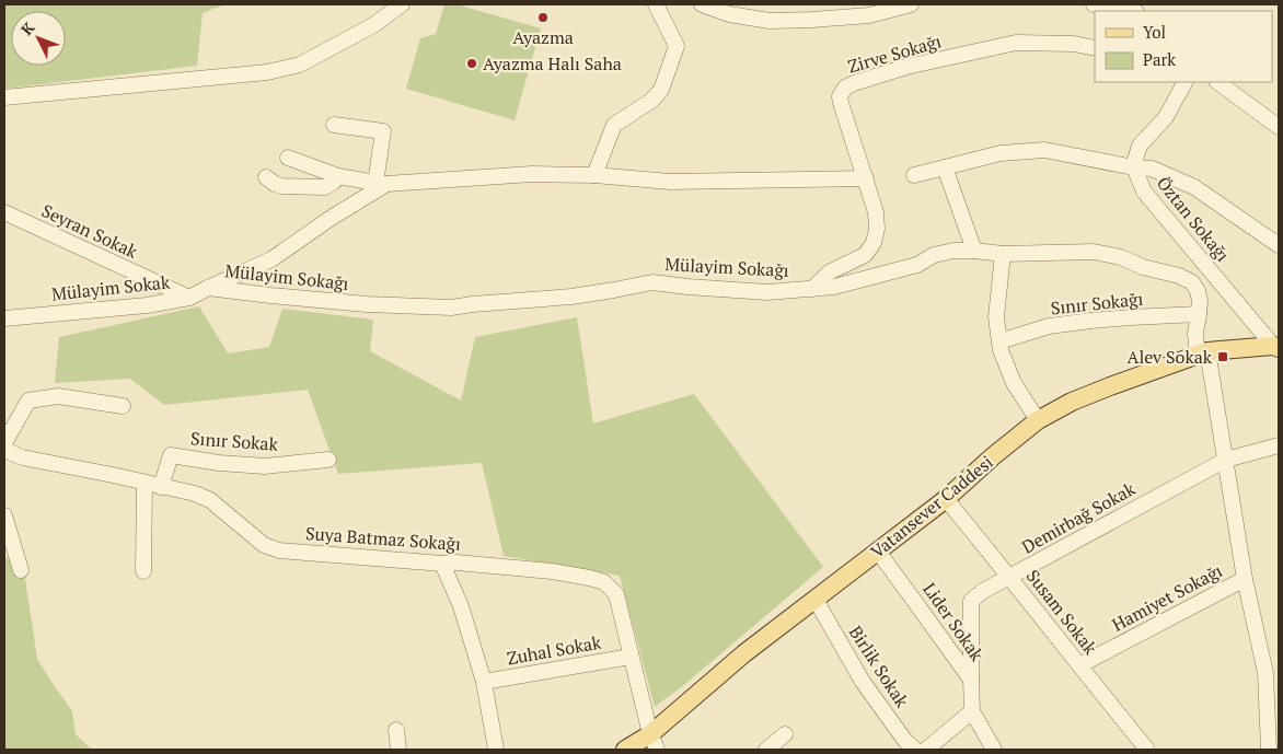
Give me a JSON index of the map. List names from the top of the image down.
{
  "streets": {
    "main road": ["Vatansever Caddesi"],
    "street": [
      "Zirve Sokağı",
      "Öztan Sokağı",
      "Seyran Sokak",
      "Mülayim Sokağı",
      "Mülayim Sokak",
      "Sınır Sokağı",
      "Sınır Sokak",
      "Demirbağ Sokak",
      "Suya Batmaz Sokağı",
      "Hamiyet Sokağı",
      "Susam Sokak",
      "Lider Sokak",
      "Zuhal Sokak",
      "Birlik Sokak"
    ]
  },
  "crossings": [
    ["Zirve Sokağı", "Mülayim Sokağı"],
    ["Öztan Sokağı", "Vatansever Caddesi"],
    ["Seyran Sokak", "Mülayim Sokak"],
    ["Mülayim Sokağı", "Mülayim Sokak"],
    ["Mülayim Sokağı", "Sınır Sokağı"],
    ["Mülayim Sokağı", "Vatansever Caddesi"],
    ["Sınır Sokak", "Suya Batmaz Sokağı"],
    ["Vatansever Caddesi", "Suya Batmaz Sokağı"],
    ["Vatansever Caddesi", "Susam Sokak"],
    ["Vatansever Caddesi", "Lider Sokak"],
    ["Vatansever Caddesi", "Birlik Sokak"],
    ["Demirbağ Sokak", "Susam Sokak"],
    ["Demirbağ Sokak", "Lider Sokak"],
    ["Suya Batmaz Sokağı", "Zuhal Sokak"],
    ["Hamiyet Sokağı", "Susam Sokak"]
  ],
  "places": {
    "other": ["Ayazma", "Ayazma Halı Saha"],
    "transit": ["Alev Sokak"]
  },
  "legend": ["Yol", "Park"],
  "north": "top left"
}
